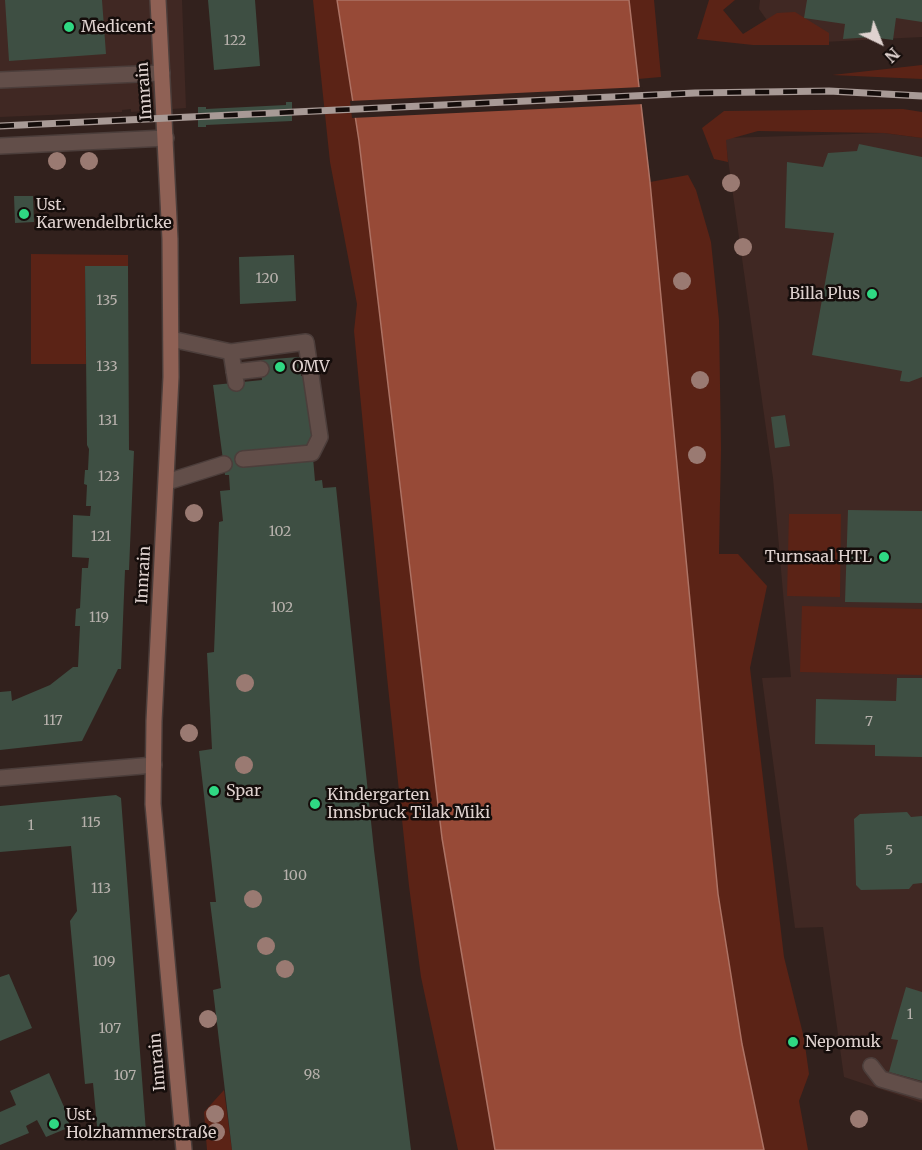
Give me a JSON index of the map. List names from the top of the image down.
{
  "streets": {
    "main road": ["Innrain"]
  },
  "places": [
    "Medicent",
    "Ust. Karwendelbrücke",
    "Billa Plus",
    "OMV",
    "Turnsaal HTL",
    "Spar",
    "Kindergarten Innsbruck Tilak Miki",
    "Nepomuk",
    "Ust. Holzhammerstraße"
  ],
  "house_numbers": [
    "122",
    "120",
    "135",
    "133",
    "131",
    "123",
    "102",
    "121",
    "102",
    "119",
    "117",
    "7",
    "115",
    "1",
    "5",
    "100",
    "113",
    "109",
    "1",
    "107",
    "98",
    "107"
  ],
  "north": "bottom right"
}
